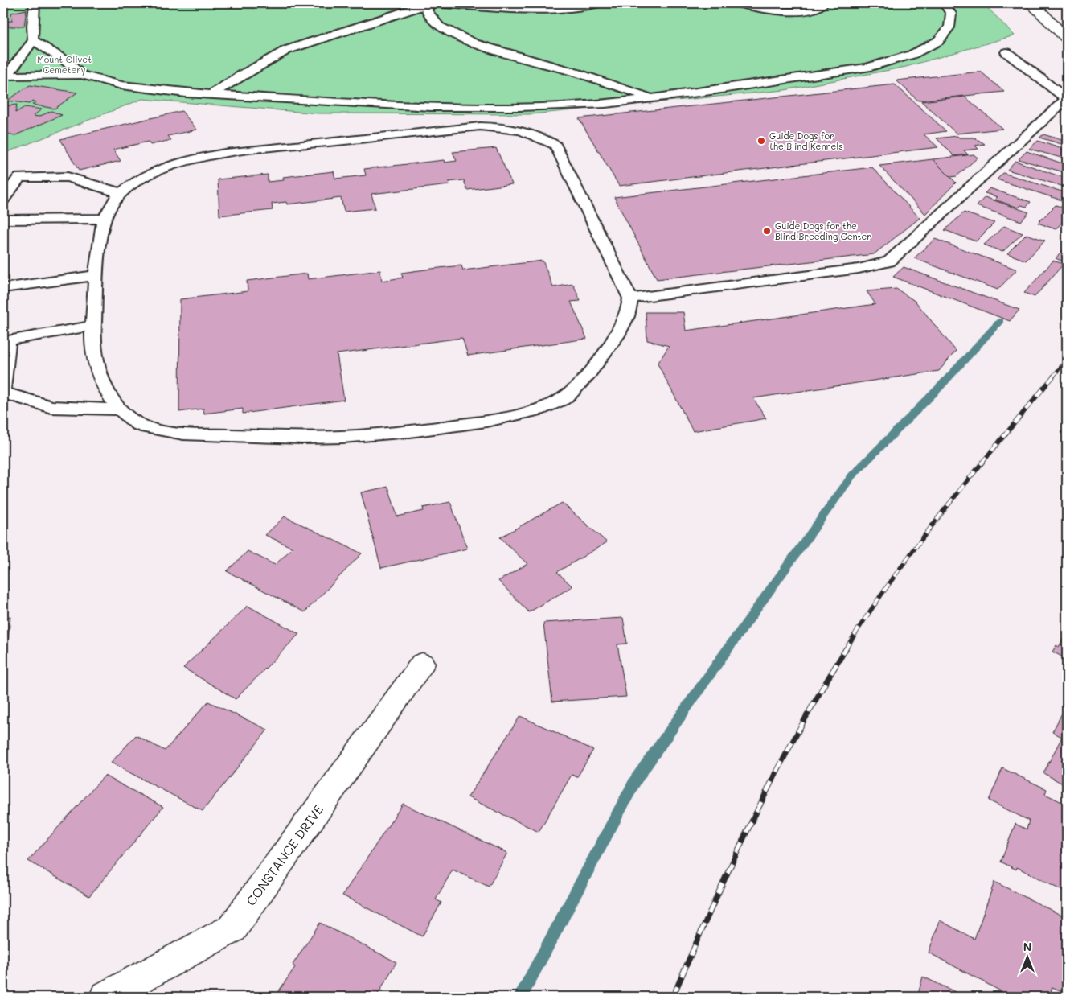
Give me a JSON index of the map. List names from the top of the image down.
{
  "streets": {
    "street": ["CONSTANCE DRIVE"]
  },
  "parks": ["Mount Olivet Cemetery"],
  "places": ["Guide Dogs for the Blind Kennels", "Guide Dogs for the Blind Breeding Center"],
  "north": "top"
}
